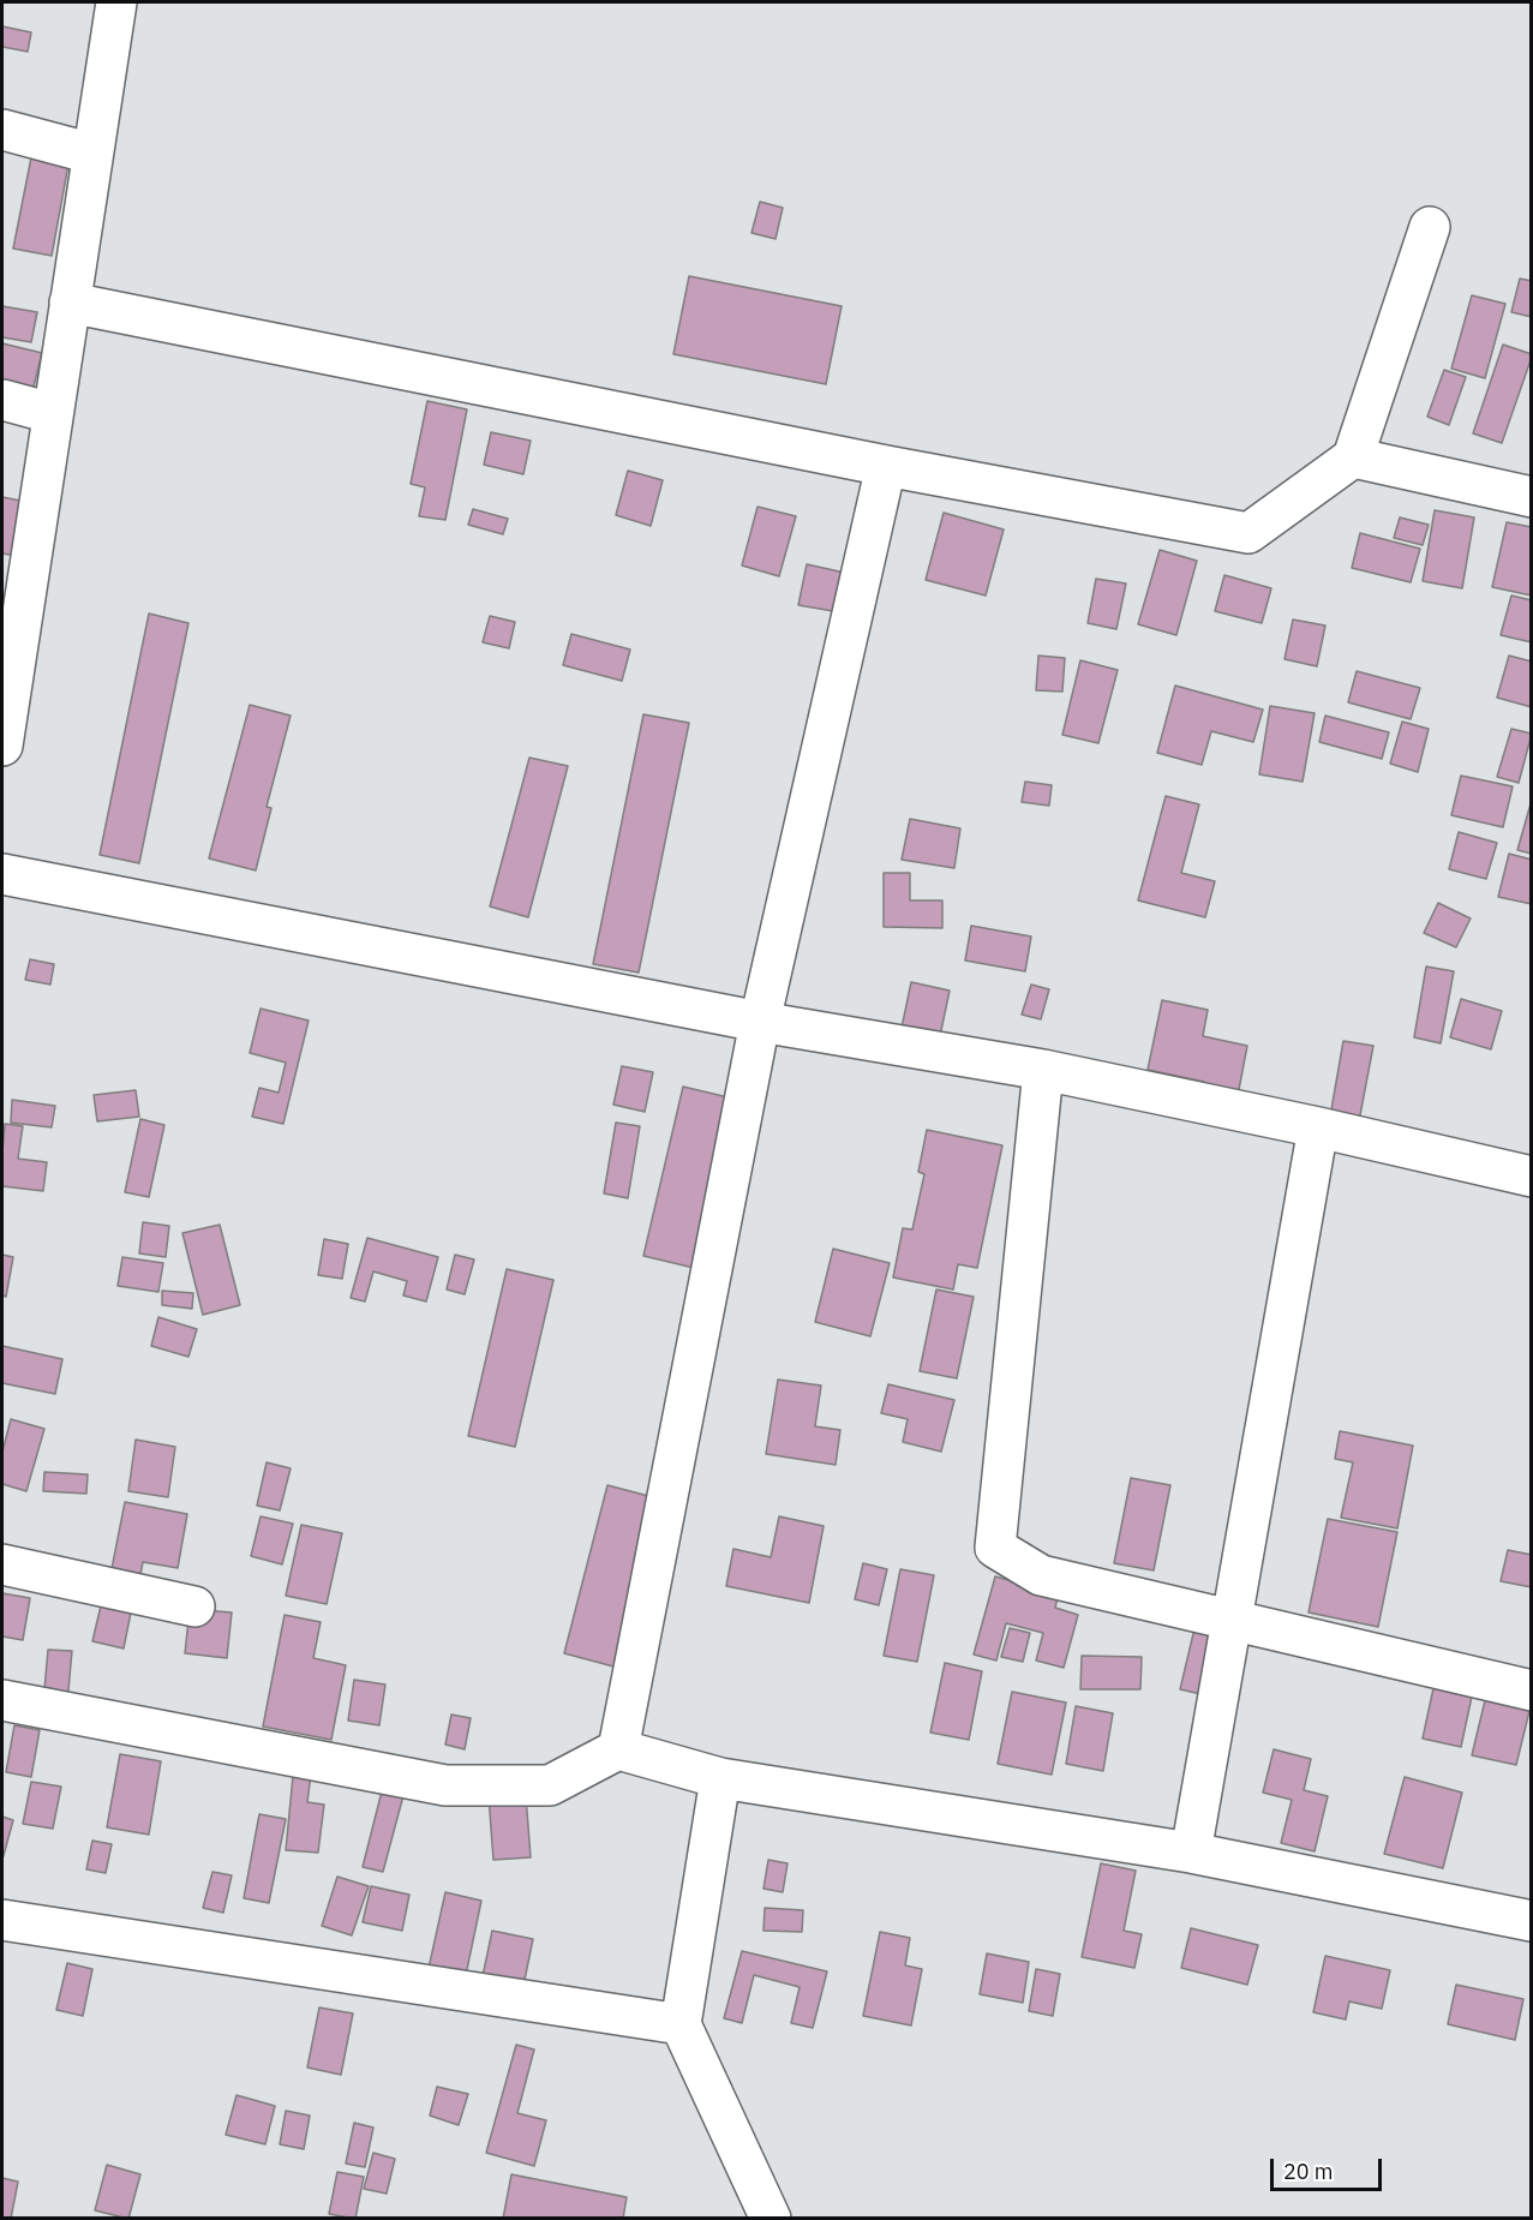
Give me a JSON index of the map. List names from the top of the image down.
{
  "scale_bar": "20 m"
}
